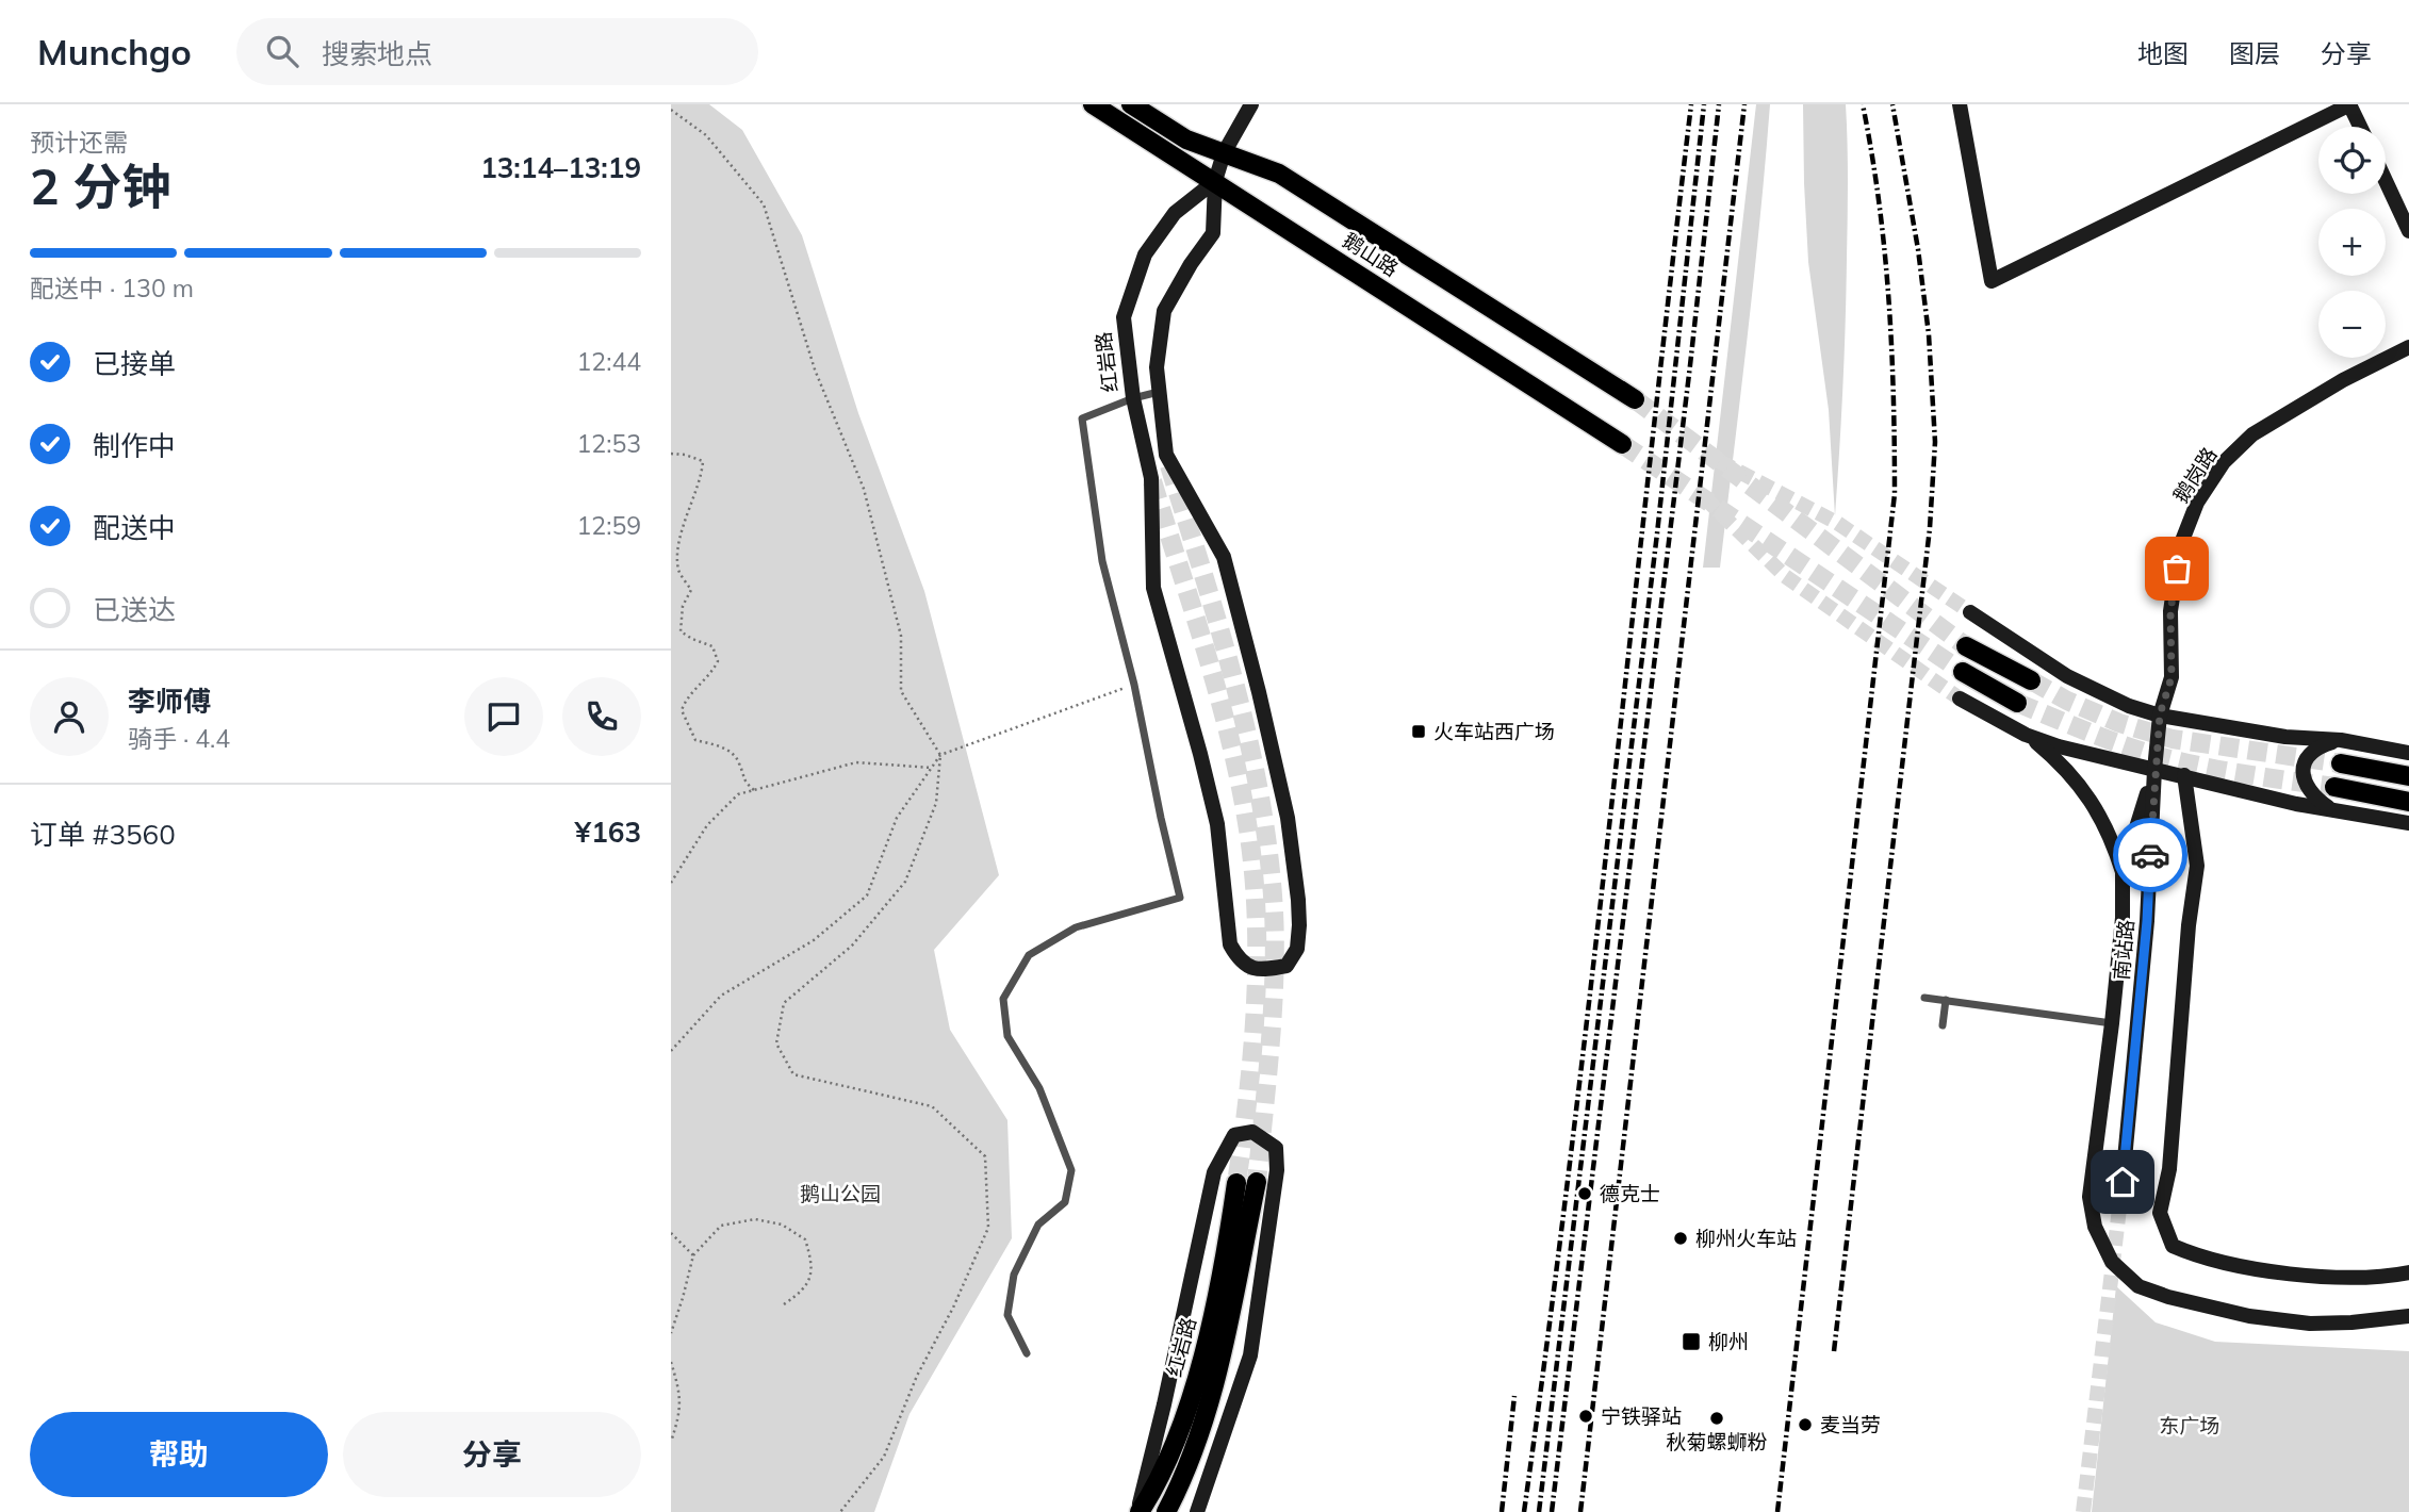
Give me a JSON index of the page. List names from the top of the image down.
{
  "streets": {
    "main road": ["鹅山路", "红岩路"],
    "street": ["鹅岗路", "南站路"]
  },
  "crossings": [
    ["鹅山路", "红岩路"],
    ["鹅岗路", "南站路"]
  ],
  "parks": ["鹅山公园", "东广场"],
  "places": {
    "transit": ["火车站西广场", "柳州"],
    "other": [
      "德克士",
      "柳州火车站",
      "宁铁驿站",
      "秋菊螺蛳粉",
      "麦当劳"
    ]
  },
  "page": {
    "header": "Munchgo",
    "search": "搜索地点",
    "nav": ["地图", "图层", "分享"],
    "heading": ["2 分钟", "预计还需", "13:14–13:19"],
    "panel": [
      "李师傅",
      "骑手 · 4.4",
      "订单 #3560",
      "¥163"
    ],
    "map_buttons": ["+", "−"],
    "bar": "配送中 · 130 m",
    "list": [
      ["已接单", "12:44"],
      ["制作中", "12:53"],
      ["配送中", "12:59"],
      "已送达"
    ],
    "buttons": ["帮助", "分享"]
  }
}
